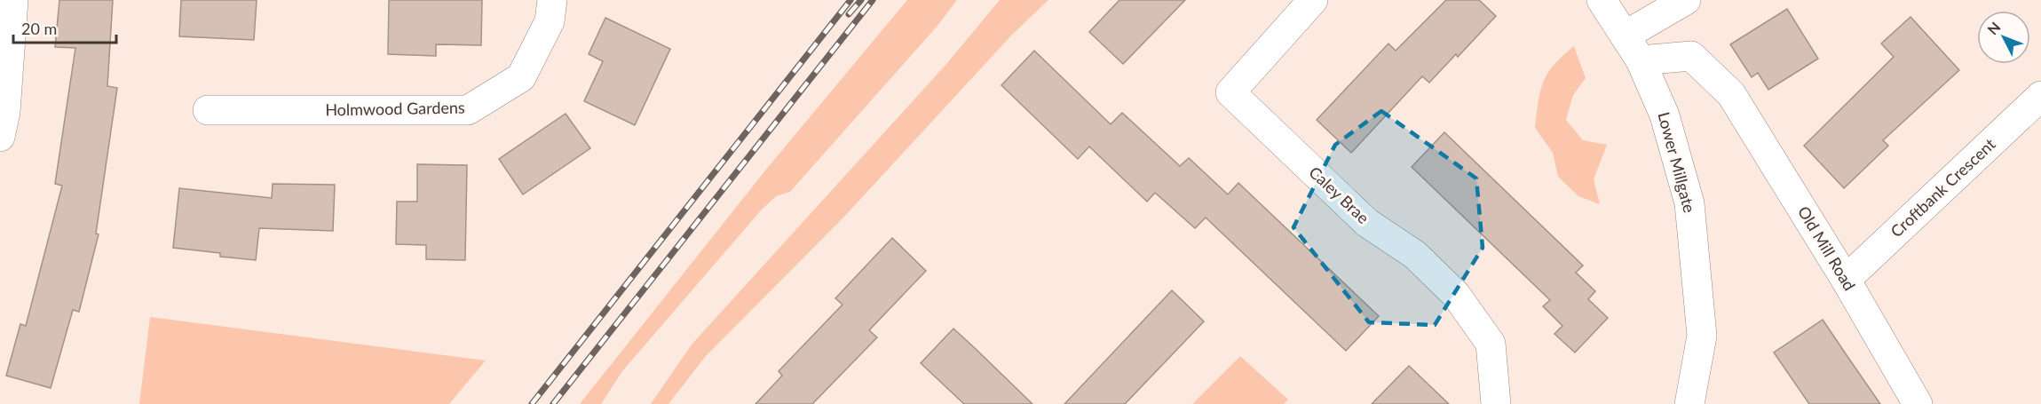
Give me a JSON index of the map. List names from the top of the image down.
{
  "streets": {
    "street": [
      "Holmwood Gardens",
      "Lower Millgate",
      "Croftbank Crescent",
      "Caley Brae",
      "Old Mill Road"
    ]
  },
  "crossings": [
    ["Lower Millgate", "Old Mill Road"],
    ["Croftbank Crescent", "Old Mill Road"]
  ],
  "scale_bar": "20 m",
  "north": "top left"
}
